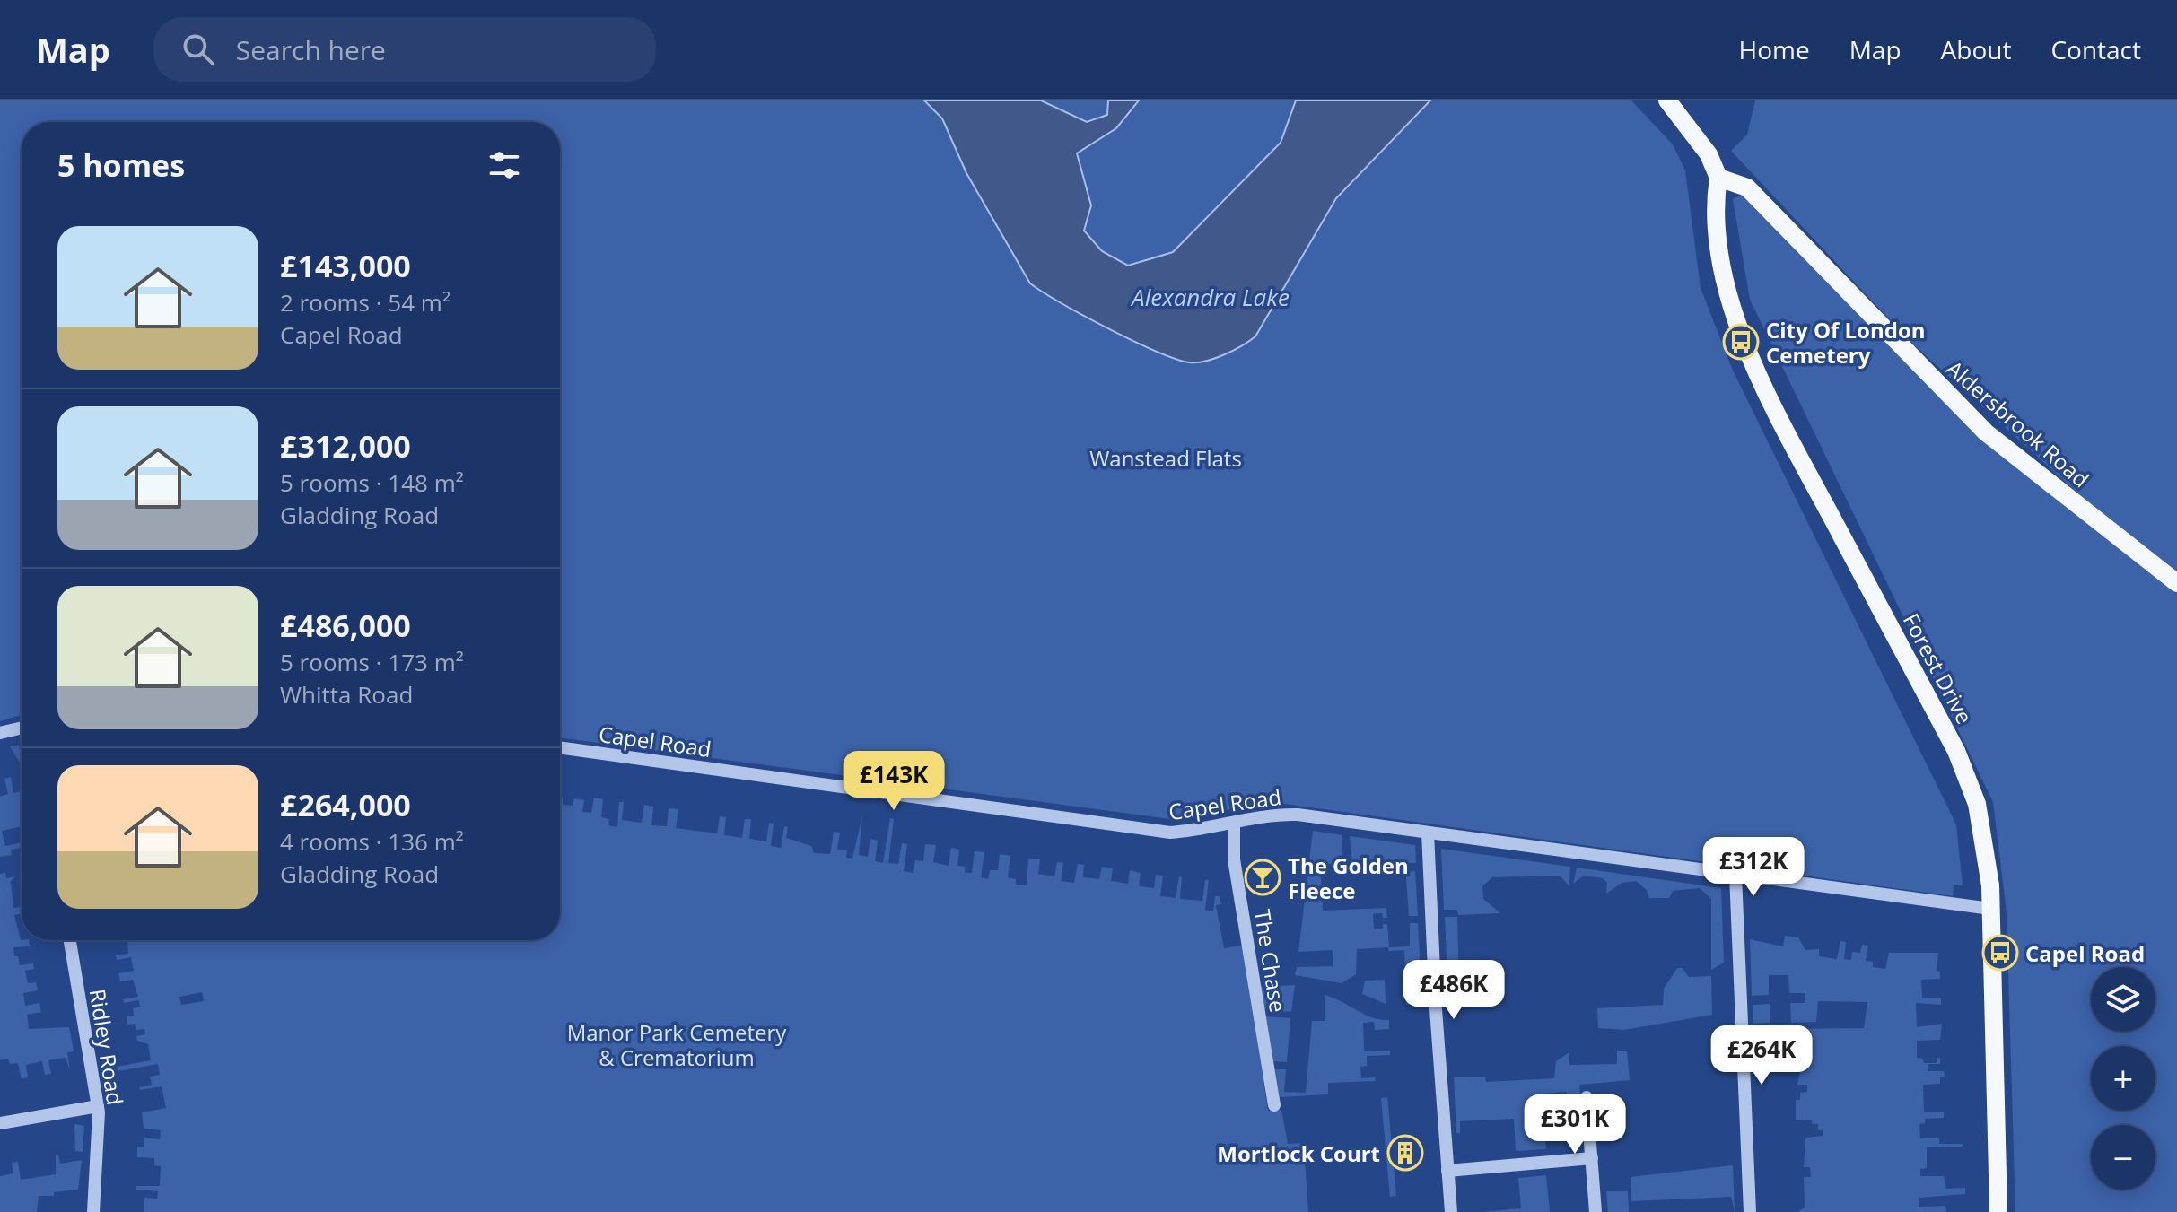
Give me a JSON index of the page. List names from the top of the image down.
{
  "streets": {
    "main road": ["Aldersbrook Road", "Forest Drive"],
    "street": ["Capel Road", "The Chase", "Ridley Road"]
  },
  "crossings": [
    ["Aldersbrook Road", "Forest Drive"],
    ["Forest Drive", "Capel Road"],
    ["Capel Road", "The Chase"]
  ],
  "water": ["Alexandra Lake"],
  "parks": ["Wanstead Flats", "Manor Park Cemetery & Crematorium"],
  "places": {
    "bus stop": ["City Of London Cemetery", "Capel Road"],
    "bar": ["The Golden Fleece"],
    "building": ["Mortlock Court"]
  },
  "page": {
    "header": "Map",
    "search": "Search here",
    "nav": [
      "Home",
      "Map",
      "About",
      "Contact"
    ],
    "heading": "5 homes",
    "list": [
      {
        "name": "£143,000",
        "note": "2 rooms · 54 m² · Capel Road"
      },
      {
        "name": "£312,000",
        "note": "5 rooms · 148 m² · Gladding Road"
      },
      {
        "name": "£486,000",
        "note": "5 rooms · 173 m² · Whitta Road"
      },
      {
        "name": "£264,000",
        "note": "4 rooms · 136 m² · Gladding Road"
      }
    ],
    "price": [
      "£143K",
      "£312K",
      "£486K",
      "£264K",
      "£301K"
    ],
    "map_buttons": ["+", "−"]
  }
}
